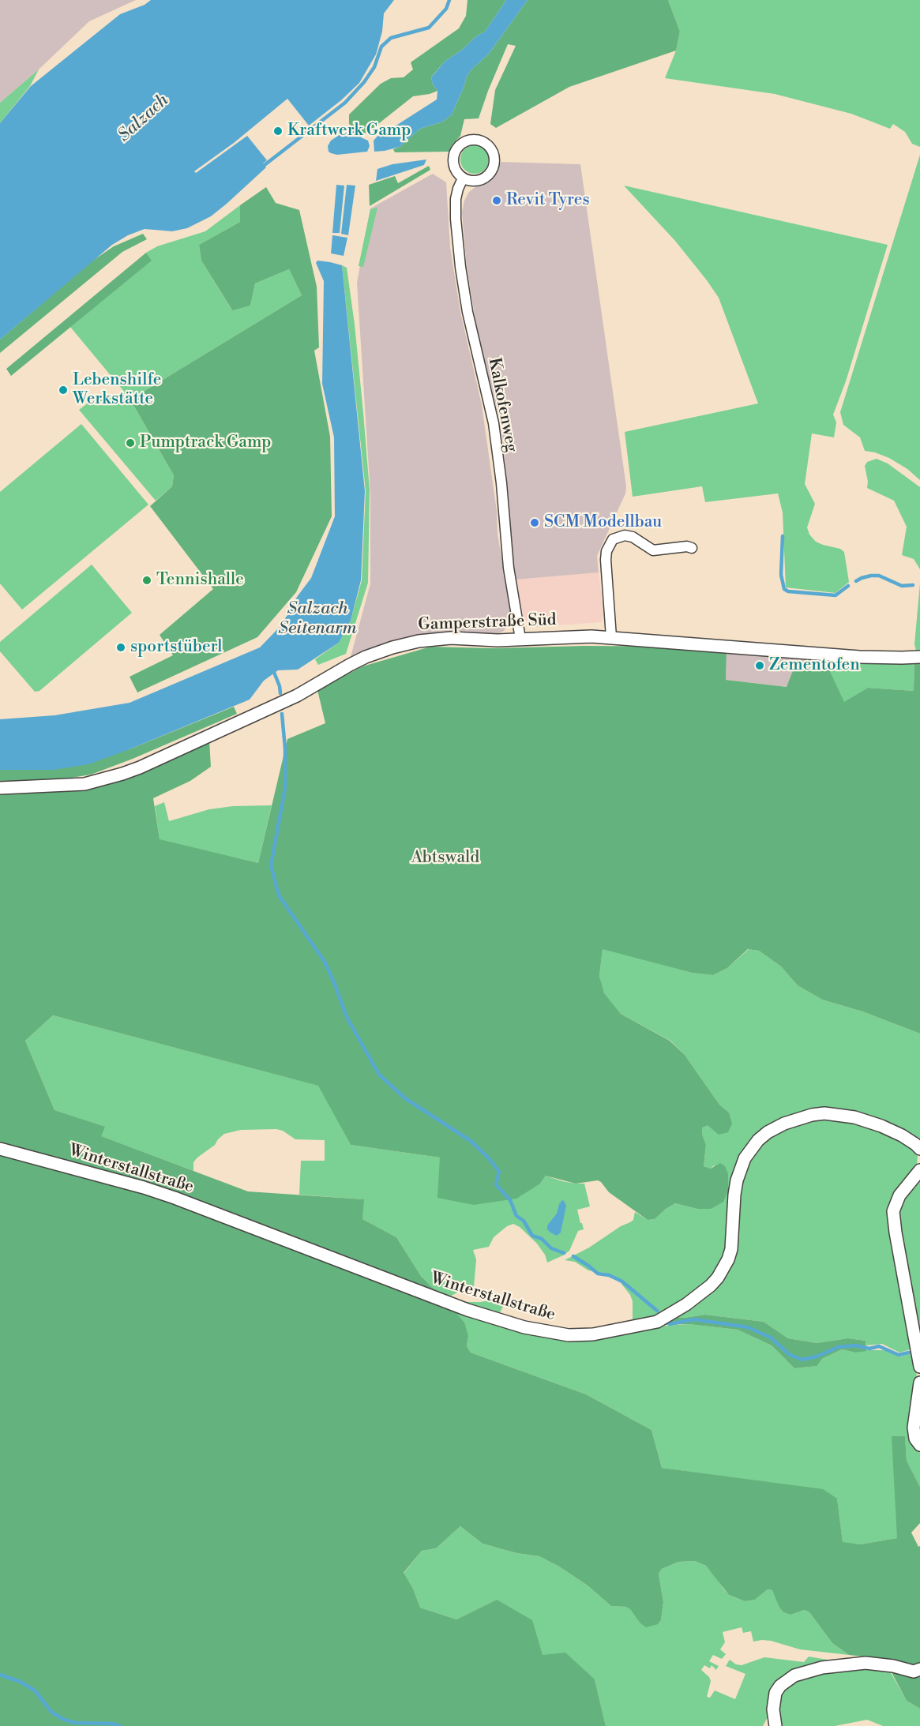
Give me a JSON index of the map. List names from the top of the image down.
{
  "streets": {
    "street": ["Kalkofenweg", "Gamperstraße Süd", "Winterstallstraße"]
  },
  "crossings": [
    ["Kalkofenweg", "Gamperstraße Süd"]
  ],
  "water": ["Salzach", "Salzach Seitenarm"],
  "parks": ["Abtswald"],
  "places": [
    "Kraftwerk Gamp",
    "Revit Tyres",
    "Lebenshilfe Werkstätte",
    "Pumptrack Gamp",
    "SCM Modellbau",
    "Tennishalle",
    "sportstüberl",
    "Zementofen"
  ]
}
